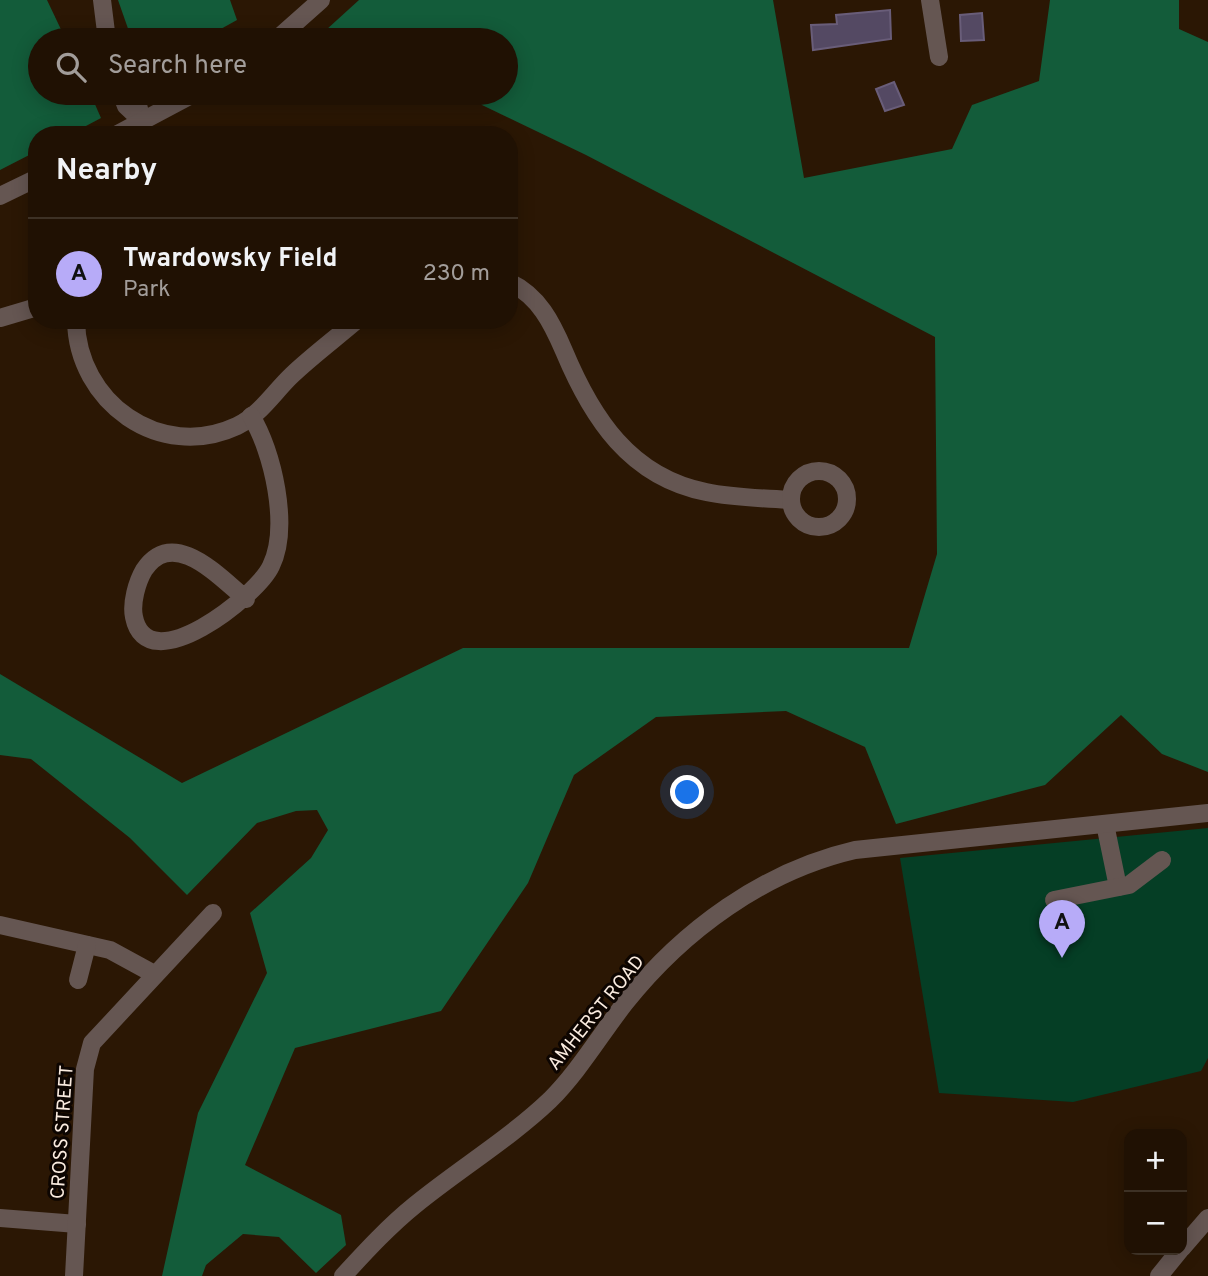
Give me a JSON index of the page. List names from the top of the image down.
{
  "streets": {
    "street": ["AMHERST ROAD", "CROSS STREET"]
  },
  "page": {
    "search": "Search here",
    "heading": "Nearby",
    "list": [
      {
        "mark": "A",
        "name": "Twardowsky Field",
        "note": "Park",
        "value": "230 m"
      }
    ],
    "pins": "A",
    "map_buttons": ["+", "−"]
  }
}
